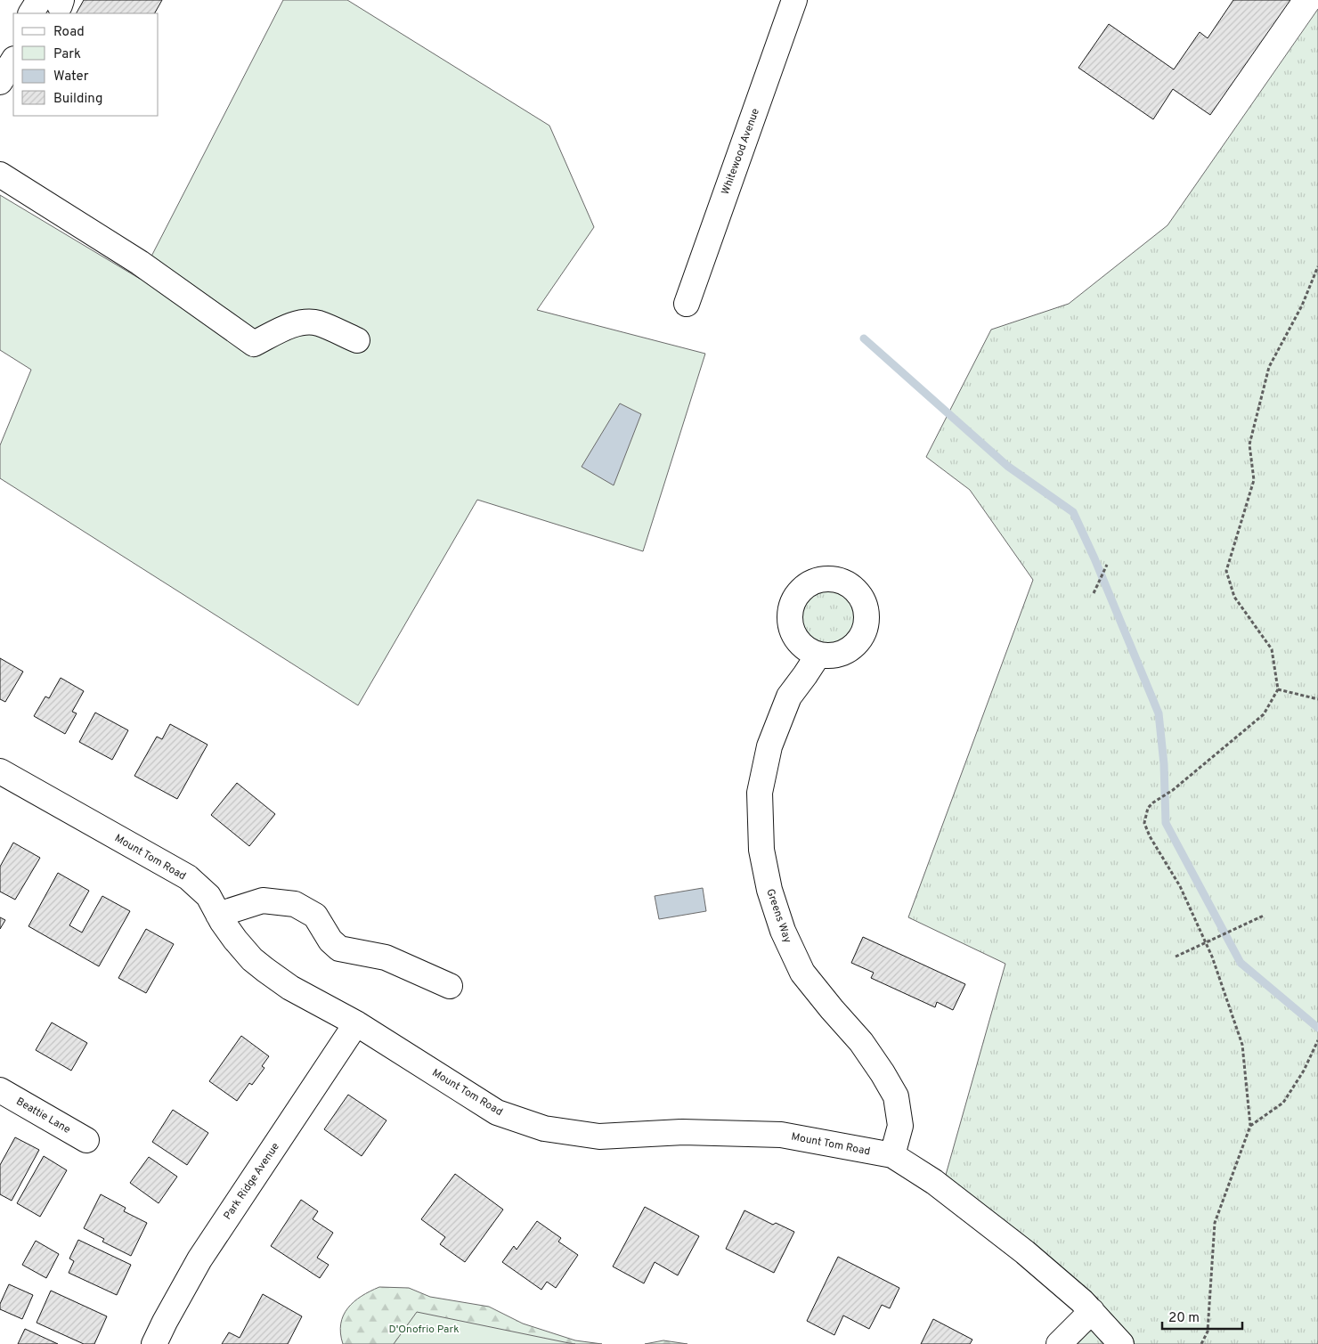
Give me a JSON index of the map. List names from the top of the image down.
{
  "streets": {
    "street": [
      "Whitewood Avenue",
      "Mount Tom Road",
      "Greens Way",
      "Beattie Lane",
      "Park Ridge Avenue"
    ]
  },
  "crossings": [
    ["Mount Tom Road", "Greens Way"],
    ["Mount Tom Road", "Park Ridge Avenue"]
  ],
  "parks": ["D'Onofrio Park"],
  "legend": [
    "Road",
    "Park",
    "Water",
    "Building"
  ],
  "scale_bar": "20 m"
}
